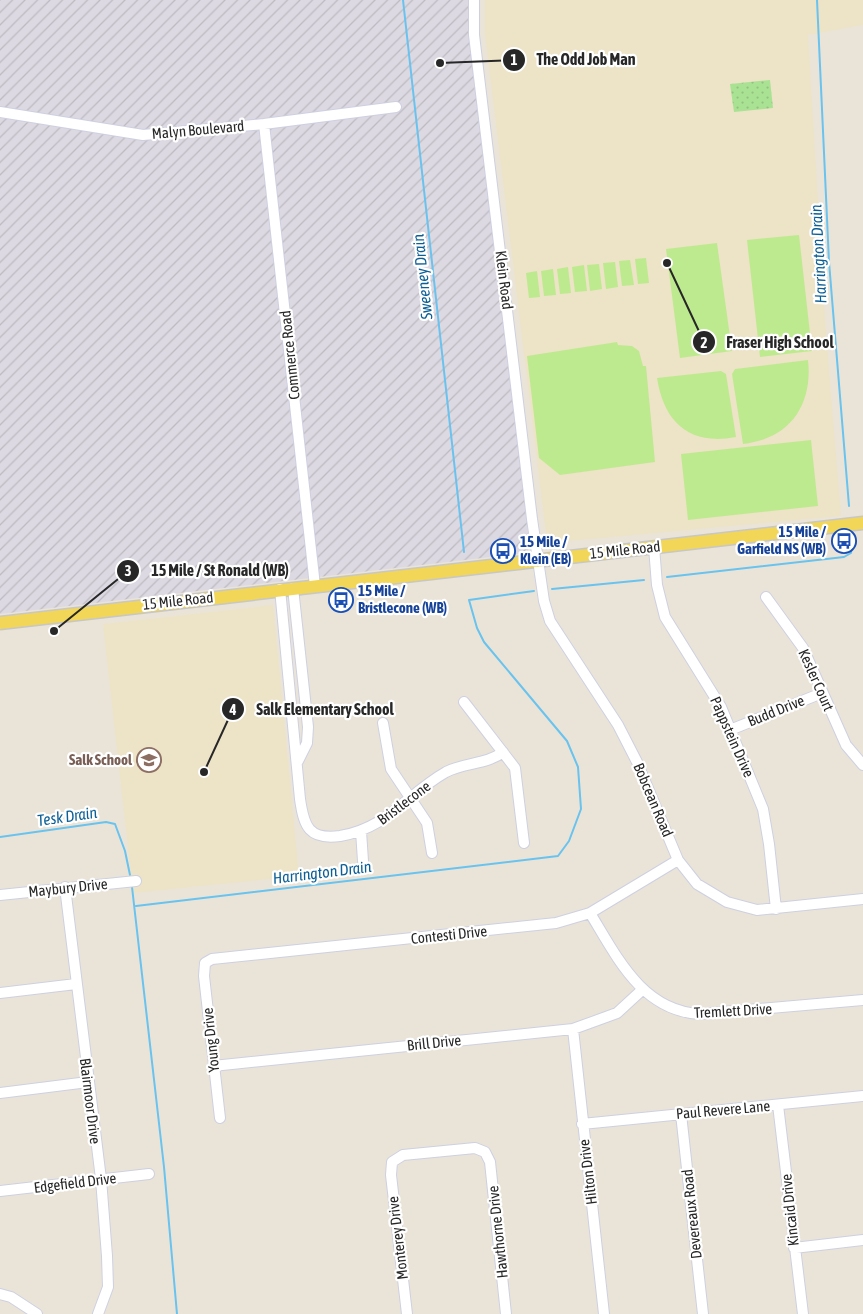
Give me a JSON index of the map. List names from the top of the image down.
{
  "streets": {
    "main road": ["15 Mile Road"],
    "street": [
      "Malyn Boulevard",
      "Klein Road",
      "Commerce Road",
      "Kesler Court",
      "Budd Drive",
      "Pappstein Drive",
      "Bobcean Road",
      "Bristlecone",
      "Maybury Drive",
      "Contesti Drive",
      "Tremlett Drive",
      "Young Drive",
      "Brill Drive",
      "Blairmoor Drive",
      "Paul Revere Lane",
      "Hilton Drive",
      "Edgefield Drive",
      "Kincaid Drive",
      "Devereaux Road",
      "Hawthorne Drive",
      "Monterey Drive"
    ]
  },
  "crossings": [
    ["Malyn Boulevard", "Commerce Road"],
    ["Klein Road", "15 Mile Road"],
    ["Klein Road", "Bobcean Road"],
    ["Commerce Road", "15 Mile Road"],
    ["15 Mile Road", "Pappstein Drive"],
    ["15 Mile Road", "Bobcean Road"],
    ["15 Mile Road", "Bristlecone"],
    ["Kesler Court", "Budd Drive"],
    ["Budd Drive", "Pappstein Drive"],
    ["Pappstein Drive", "Bobcean Road"],
    ["Bobcean Road", "Contesti Drive"],
    ["Maybury Drive", "Blairmoor Drive"],
    ["Contesti Drive", "Tremlett Drive"],
    ["Contesti Drive", "Young Drive"],
    ["Tremlett Drive", "Brill Drive"],
    ["Young Drive", "Brill Drive"],
    ["Brill Drive", "Hilton Drive"],
    ["Blairmoor Drive", "Edgefield Drive"],
    ["Paul Revere Lane", "Hilton Drive"],
    ["Paul Revere Lane", "Kincaid Drive"],
    ["Paul Revere Lane", "Devereaux Road"],
    ["Hawthorne Drive", "Monterey Drive"]
  ],
  "water": ["Harrington Drain", "Sweeney Drain", "Tesk Drain"],
  "places": {
    "other": [
      "The Odd Job Man",
      "Fraser High School",
      "15 Mile / St Ronald (WB)",
      "Salk Elementary School"
    ],
    "bus stop": ["15 Mile / Garfield NS (WB)", "15 Mile / Klein (EB)", "15 Mile / Bristlecone (WB)"],
    "school or university": ["Salk School"]
  }
}
